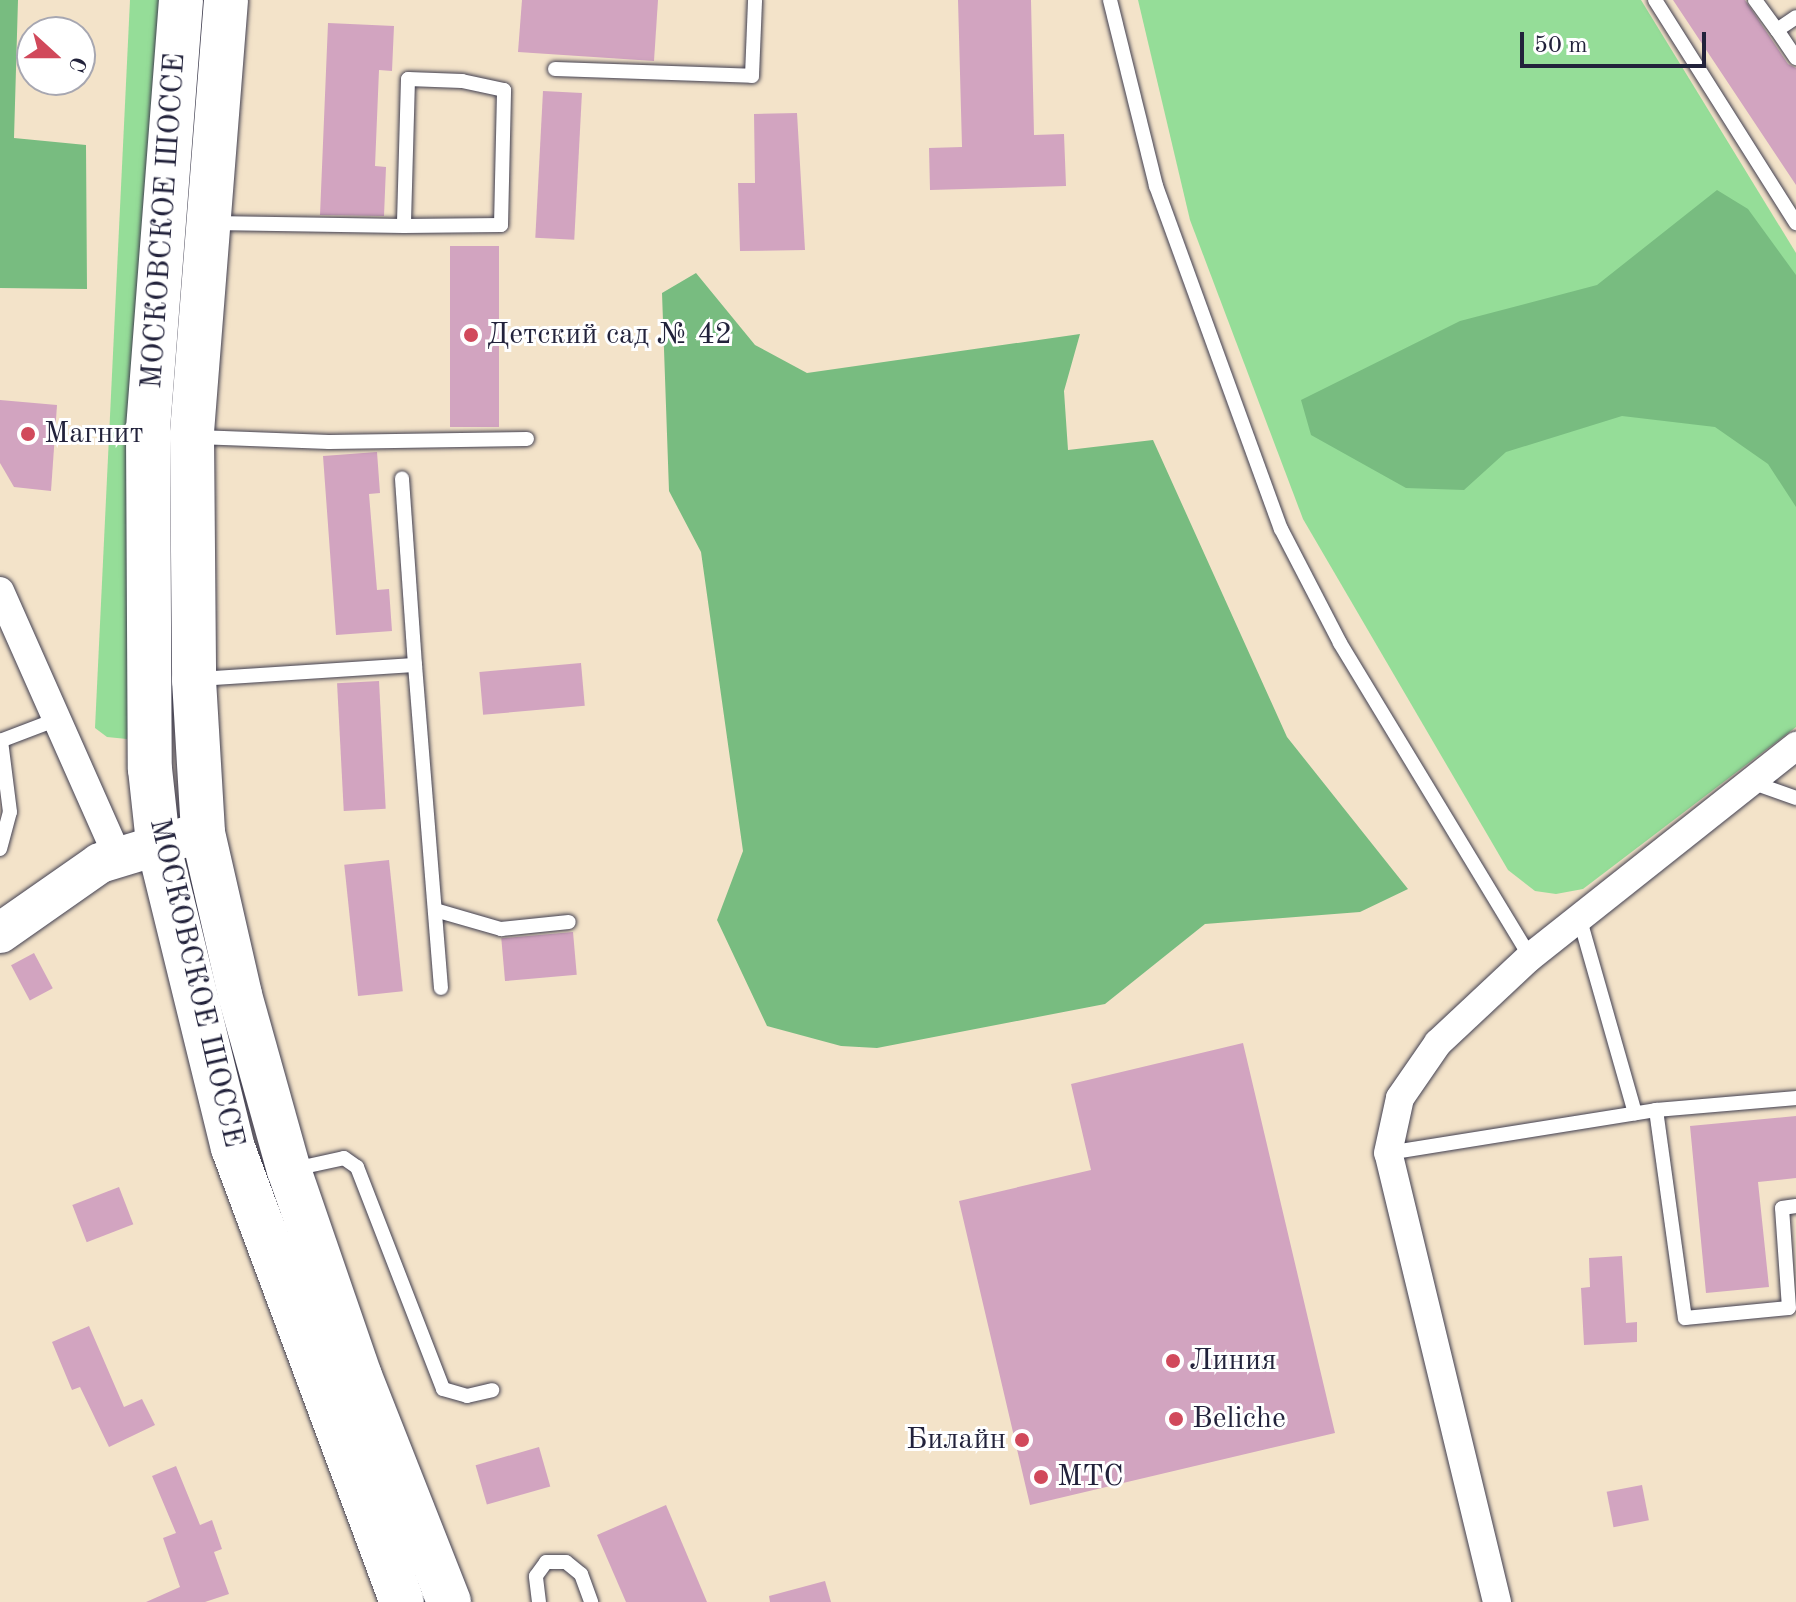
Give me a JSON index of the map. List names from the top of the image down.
{
  "streets": {
    "main road": ["МОСКОВСКОЕ ШОССЕ"]
  },
  "places": [
    "Детский сад № 42",
    "Магнит",
    "Линия",
    "Beliche",
    "Билайн",
    "МТС"
  ],
  "scale_bar": "50 m",
  "north": "right"
}
